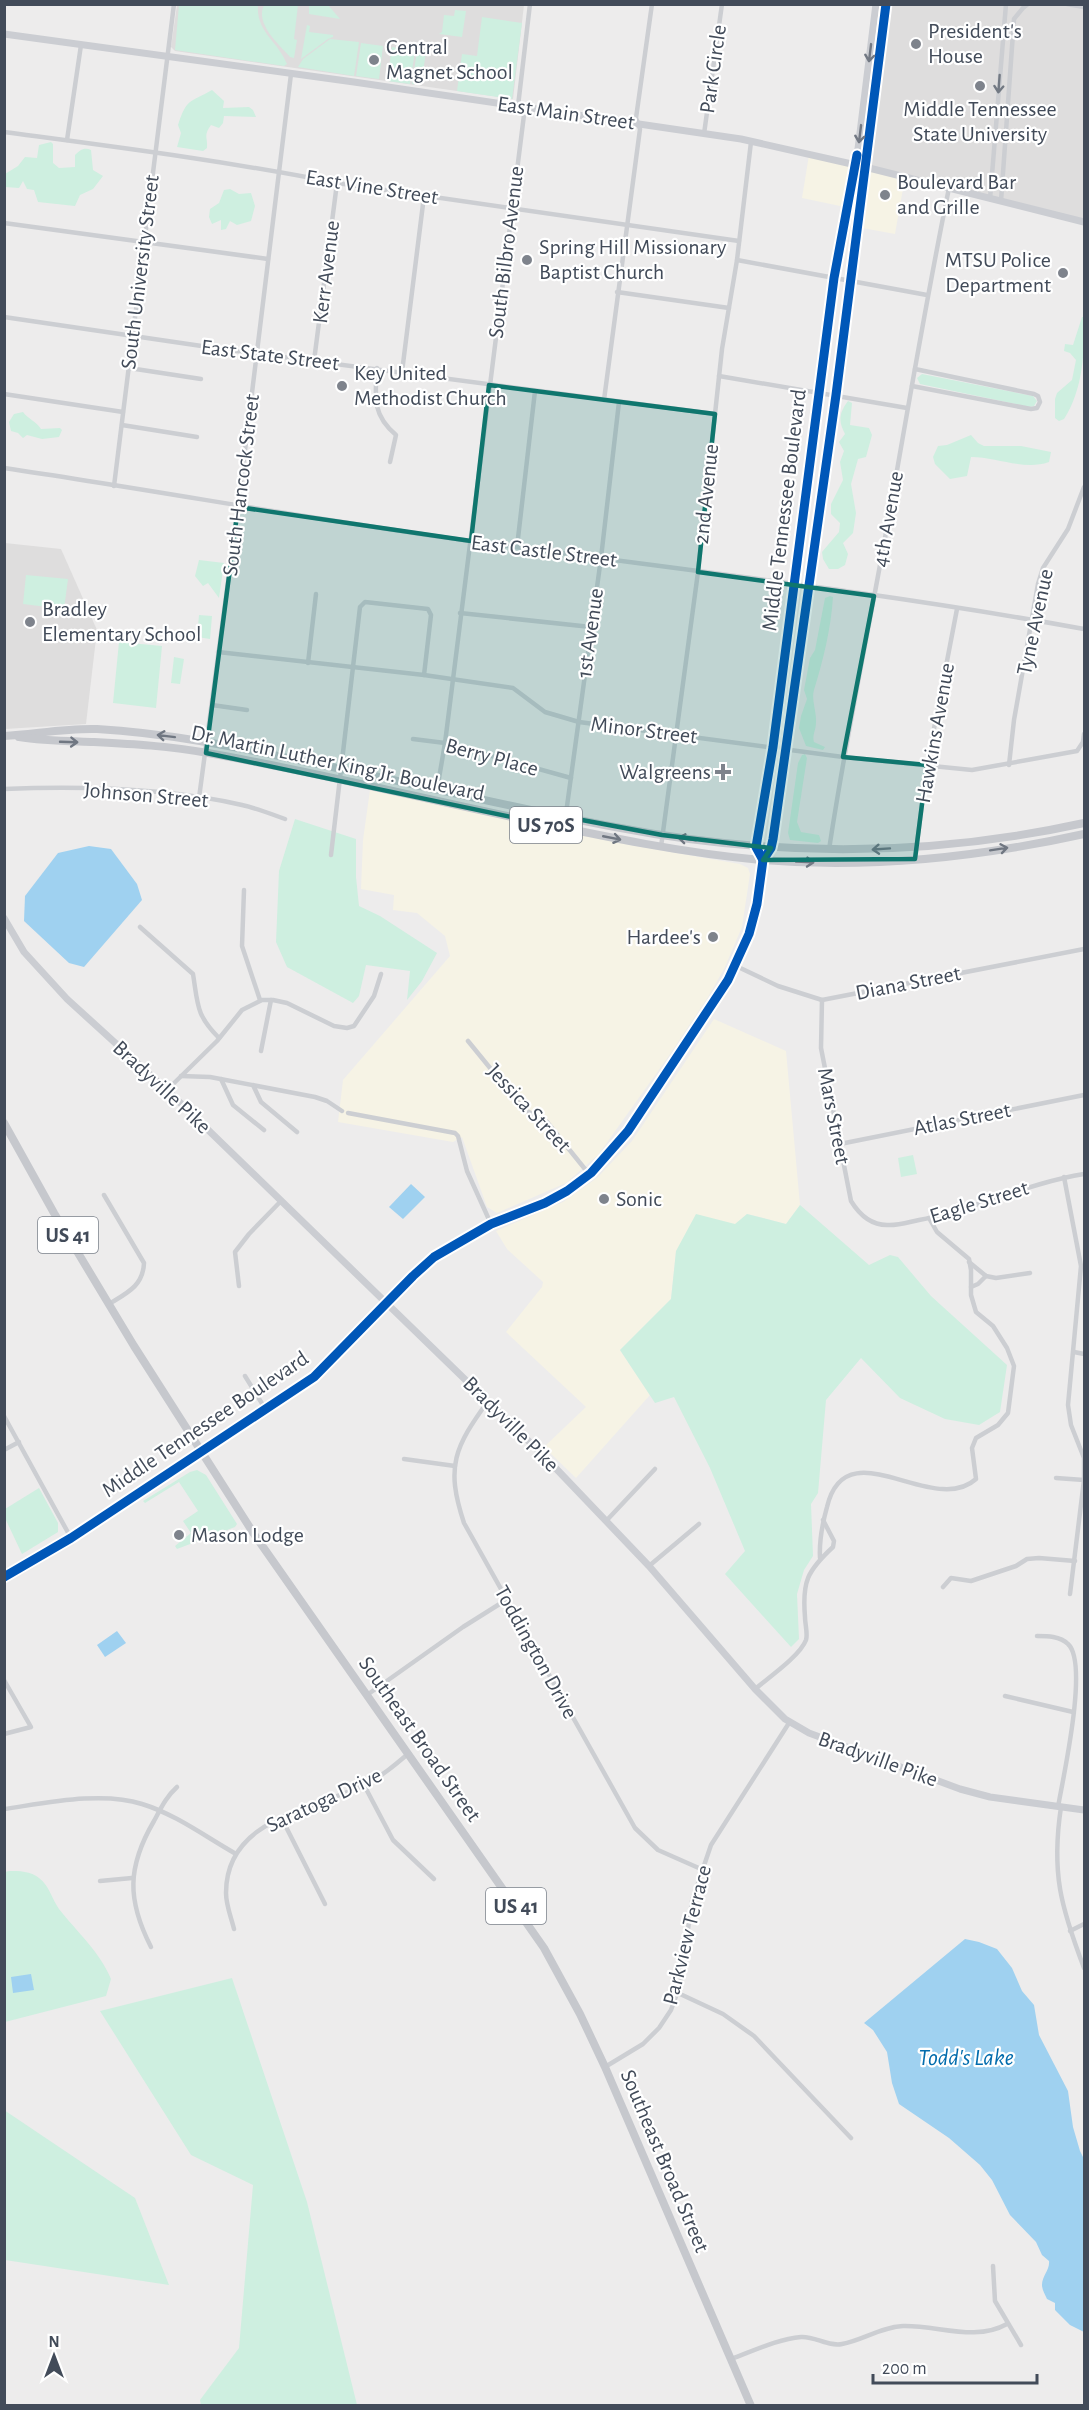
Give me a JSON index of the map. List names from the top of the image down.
{
  "streets": {
    "main road": [
      "East Main Street",
      "Middle Tennessee Boulevard",
      "Dr. Martin Luther King Jr. Boulevard",
      "US 70S",
      "Bradyville Pike",
      "US 41",
      "Southeast Broad Street"
    ],
    "street": [
      "Park Circle",
      "East Vine Street",
      "South Bilbro Avenue",
      "South University Street",
      "Kerr Avenue",
      "East State Street",
      "South Hancock Street",
      "2nd Avenue",
      "4th Avenue",
      "East Castle Street",
      "Tyne Avenue",
      "1st Avenue",
      "Minor Street",
      "Hawkins Avenue",
      "Berry Place",
      "Johnson Street",
      "Diana Street",
      "Jessica Street",
      "Mars Street",
      "Atlas Street",
      "Eagle Street",
      "Toddington Drive",
      "Saratoga Drive",
      "Parkview Terrace"
    ]
  },
  "crossings": [
    ["Park Circle", "East Main Street"],
    ["East Main Street", "South Bilbro Avenue"],
    ["East Main Street", "South University Street"],
    ["East Main Street", "South Hancock Street"],
    ["East Main Street", "2nd Avenue"],
    ["East Main Street", "Middle Tennessee Boulevard"],
    ["East Main Street", "4th Avenue"],
    ["East Vine Street", "South Bilbro Avenue"],
    ["East Vine Street", "South University Street"],
    ["East Vine Street", "Kerr Avenue"],
    ["East Vine Street", "South Hancock Street"],
    ["East Vine Street", "2nd Avenue"],
    ["South Bilbro Avenue", "East State Street"],
    ["South Bilbro Avenue", "East Castle Street"],
    ["South Bilbro Avenue", "Minor Street"],
    ["South Bilbro Avenue", "Berry Place"],
    ["South Bilbro Avenue", "Dr. Martin Luther King Jr. Boulevard"],
    ["South University Street", "East State Street"],
    ["South University Street", "East Castle Street"],
    ["Kerr Avenue", "East State Street"],
    ["East State Street", "South Hancock Street"],
    ["East State Street", "2nd Avenue"],
    ["East State Street", "1st Avenue"],
    ["South Hancock Street", "East Castle Street"],
    ["South Hancock Street", "Minor Street"],
    ["South Hancock Street", "Dr. Martin Luther King Jr. Boulevard"],
    ["South Hancock Street", "Johnson Street"],
    ["2nd Avenue", "East Castle Street"],
    ["2nd Avenue", "Minor Street"],
    ["2nd Avenue", "Dr. Martin Luther King Jr. Boulevard"],
    ["Middle Tennessee Boulevard", "East Castle Street"],
    ["Middle Tennessee Boulevard", "Minor Street"],
    ["Middle Tennessee Boulevard", "Dr. Martin Luther King Jr. Boulevard"],
    ["Middle Tennessee Boulevard", "Diana Street"],
    ["Middle Tennessee Boulevard", "Bradyville Pike"],
    ["Middle Tennessee Boulevard", "Jessica Street"],
    ["Middle Tennessee Boulevard", "Southeast Broad Street"],
    ["4th Avenue", "East Castle Street"],
    ["4th Avenue", "Minor Street"],
    ["4th Avenue", "Dr. Martin Luther King Jr. Boulevard"],
    ["East Castle Street", "Tyne Avenue"],
    ["East Castle Street", "1st Avenue"],
    ["East Castle Street", "Hawkins Avenue"],
    ["Tyne Avenue", "Minor Street"],
    ["1st Avenue", "Minor Street"],
    ["1st Avenue", "Berry Place"],
    ["1st Avenue", "Dr. Martin Luther King Jr. Boulevard"],
    ["Minor Street", "Hawkins Avenue"],
    ["Hawkins Avenue", "Dr. Martin Luther King Jr. Boulevard"],
    ["Diana Street", "Mars Street"],
    ["Bradyville Pike", "Toddington Drive"],
    ["Bradyville Pike", "Parkview Terrace"],
    ["Mars Street", "Atlas Street"],
    ["Mars Street", "Eagle Street"],
    ["Toddington Drive", "Parkview Terrace"],
    ["Southeast Broad Street", "Saratoga Drive"],
    ["Southeast Broad Street", "Parkview Terrace"]
  ],
  "water": ["Todd's Lake"],
  "places": {
    "other": [
      "President's House",
      "Central Magnet School",
      "Middle Tennessee State University",
      "Boulevard Bar and Grille",
      "Spring Hill Missionary Baptist Church",
      "MTSU Police Department",
      "Key United Methodist Church",
      "Bradley Elementary School",
      "Hardee's",
      "Sonic",
      "Mason Lodge"
    ],
    "health": ["Walgreens"]
  },
  "scale_bar": "200 m",
  "north": "top"
}
